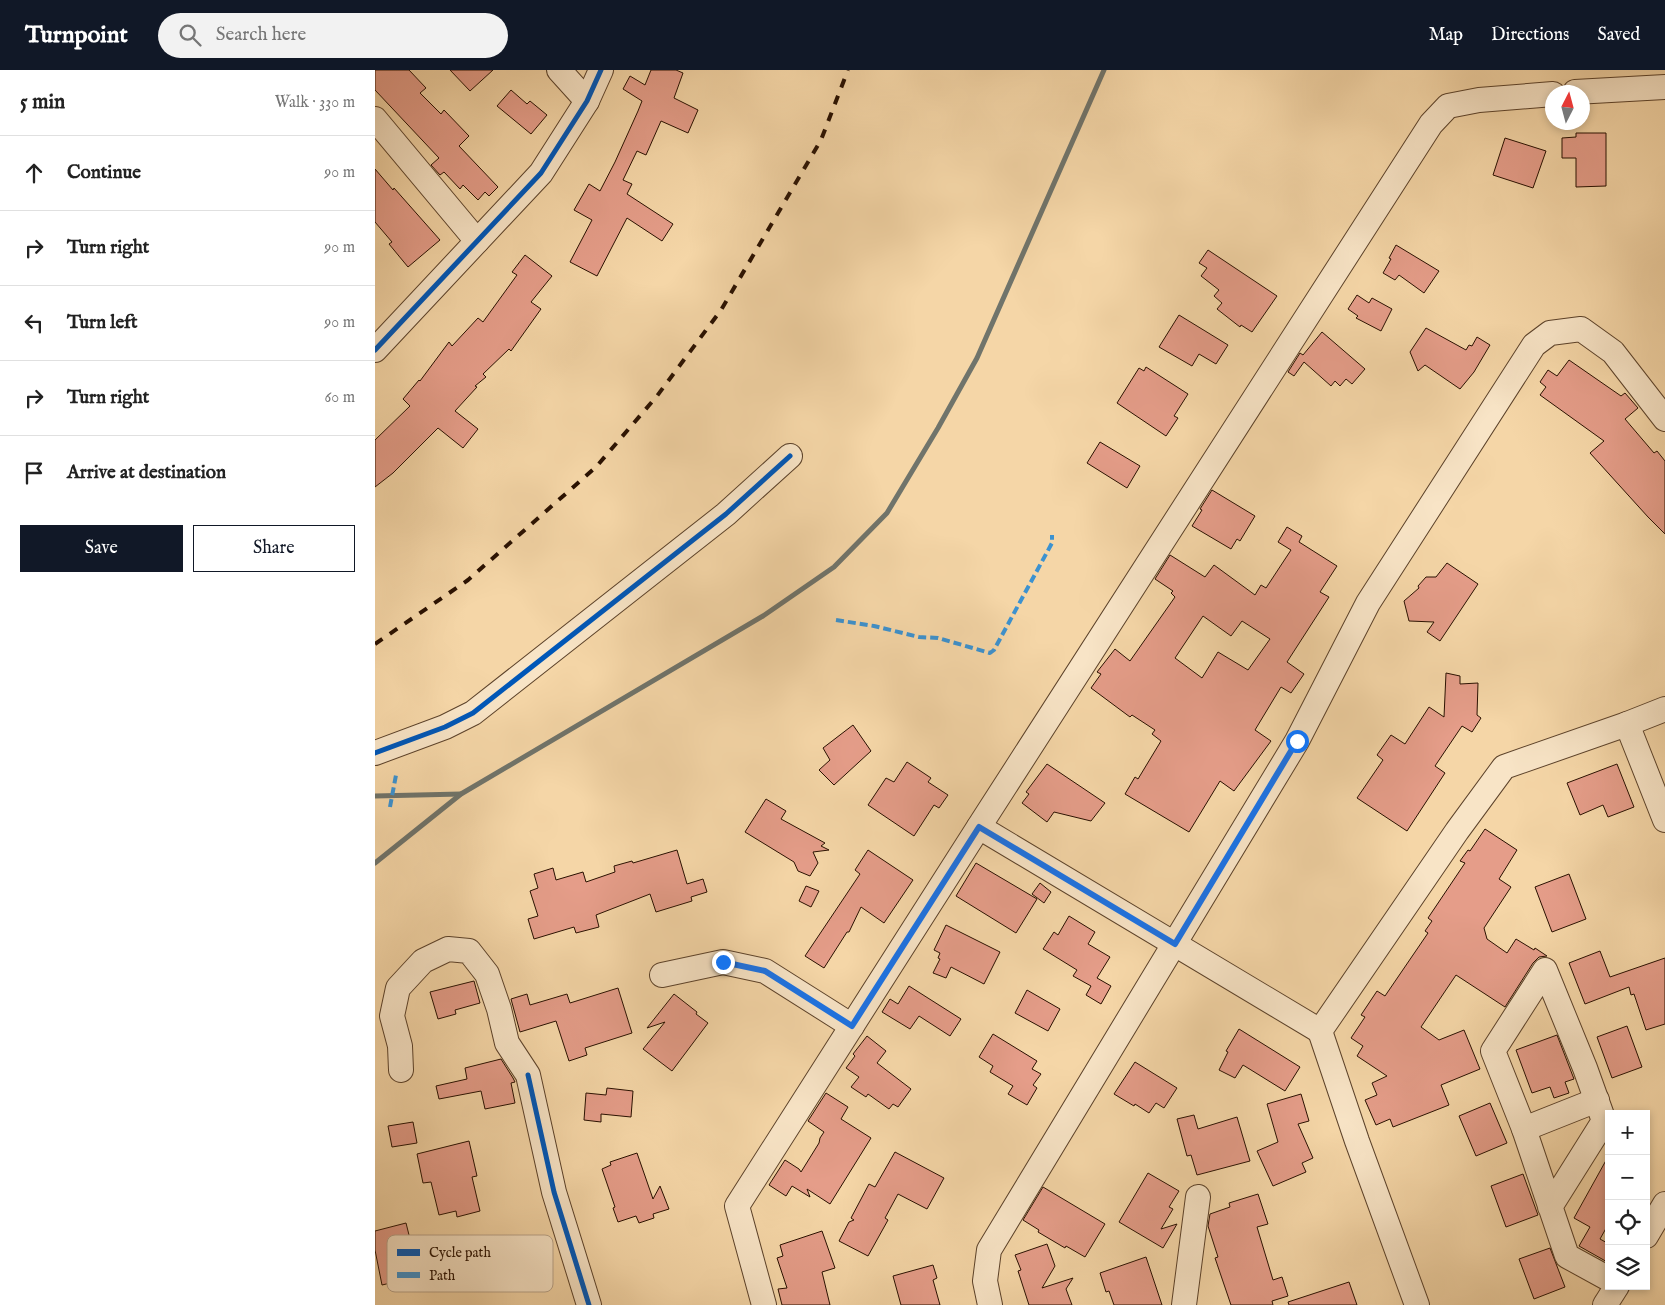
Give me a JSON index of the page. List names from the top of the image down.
{
  "legend": ["Cycle path", "Path"],
  "north": "top",
  "page": {
    "header": "Turnpoint",
    "search": "Search here",
    "nav": ["Map", "Directions", "Saved"],
    "heading": ["5 min", "Walk · 330 m"],
    "list": [
      ["Continue", "90 m"],
      ["Turn right", "90 m"],
      ["Turn left", "90 m"],
      ["Turn right", "60 m"],
      "Arrive at destination"
    ],
    "buttons": ["Save", "Share"],
    "map_buttons": ["+", "−"]
  }
}
